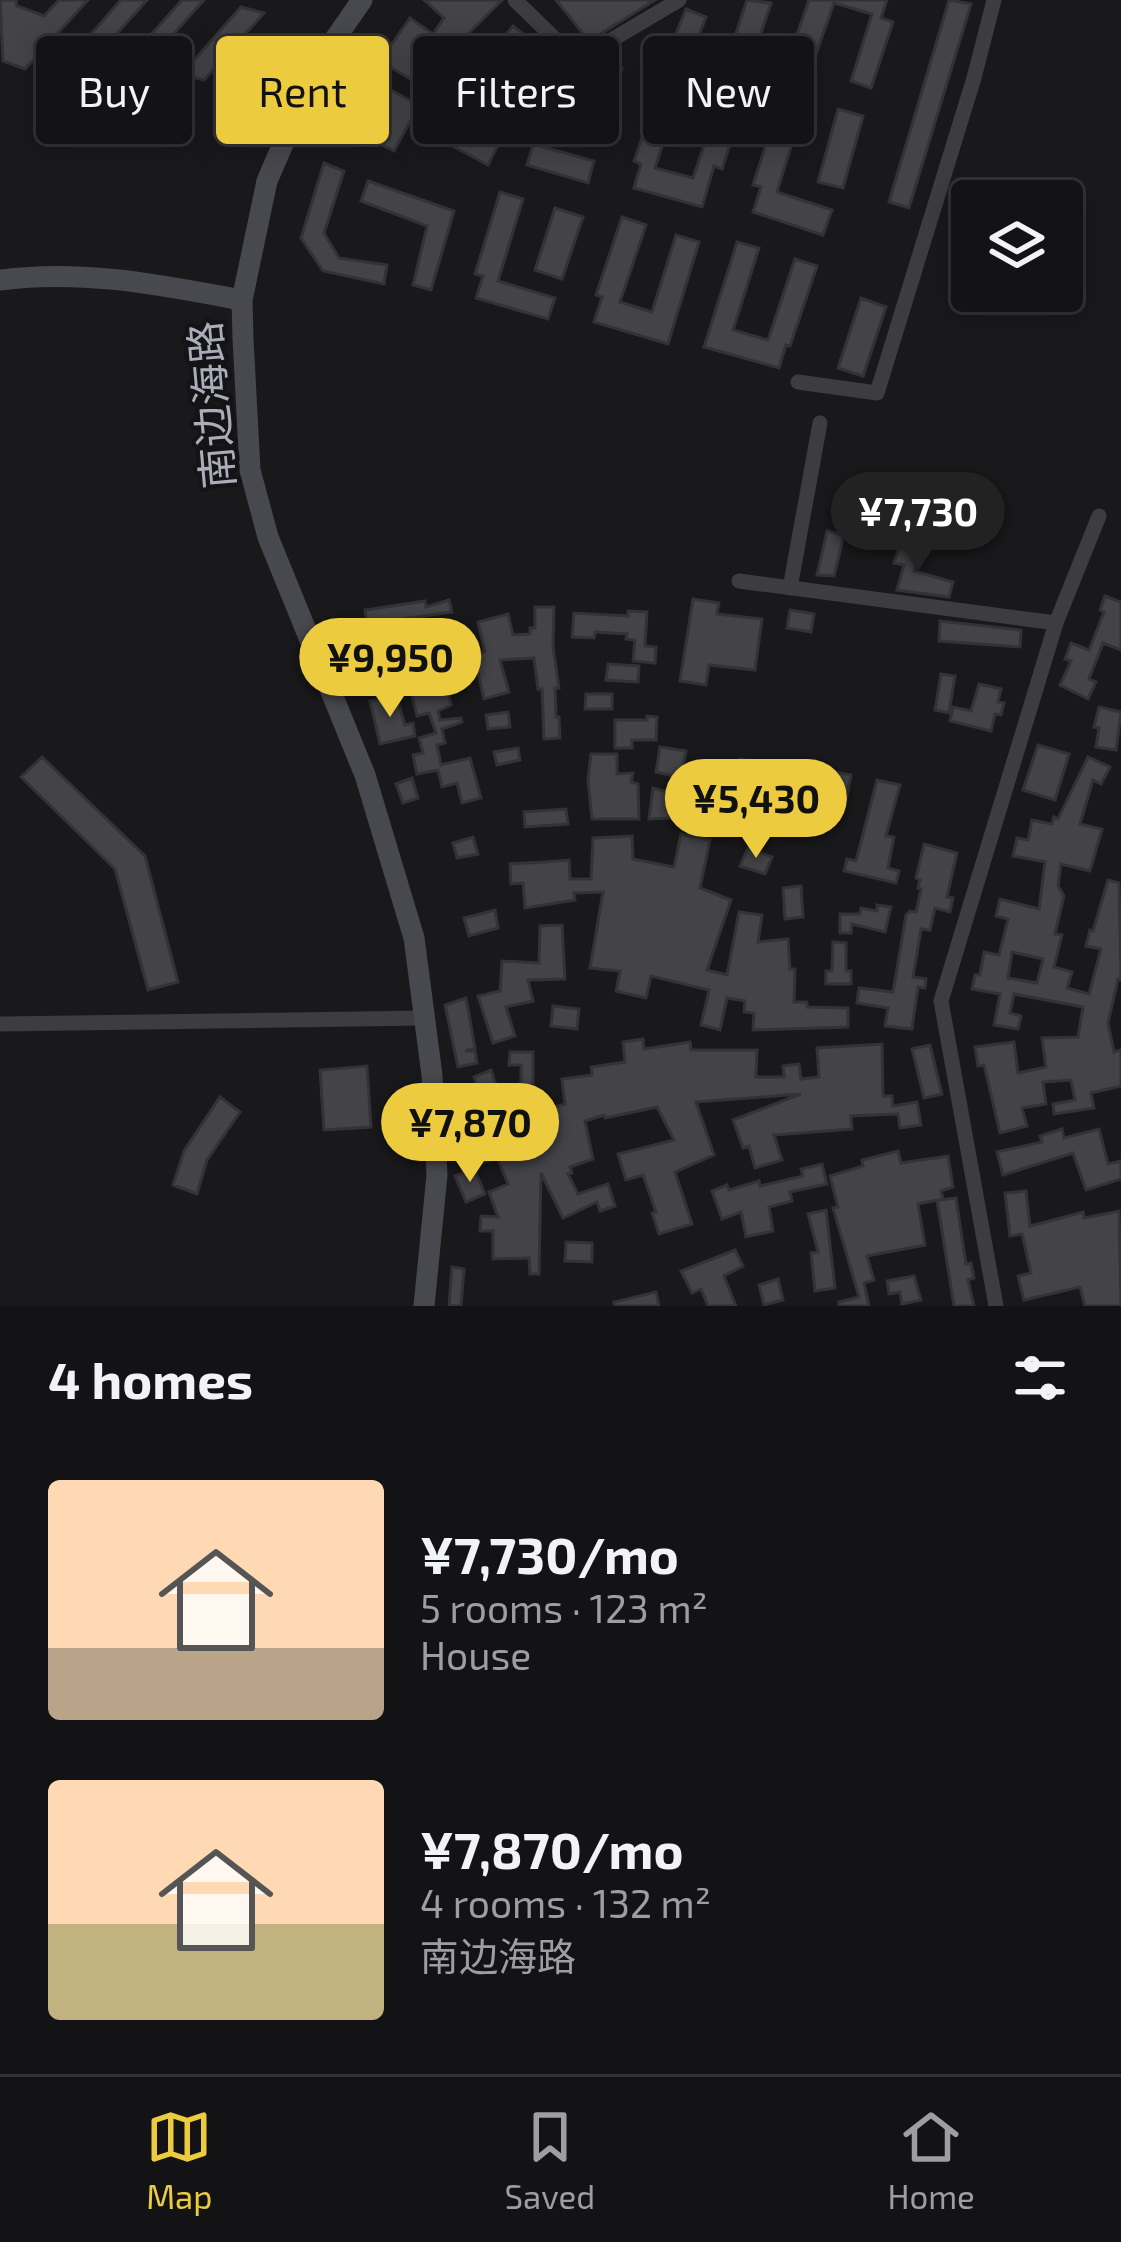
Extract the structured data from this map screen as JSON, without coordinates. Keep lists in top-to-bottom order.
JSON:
{
  "streets": {
    "main road": ["南边海路"]
  },
  "page": {
    "chip": [
      "Buy",
      "Rent",
      "Filters",
      "New"
    ],
    "price": [
      "¥7,730",
      "¥9,950",
      "¥5,430",
      "¥7,870"
    ],
    "heading": "4 homes",
    "list": [
      {
        "name": "¥7,730/mo",
        "note": "5 rooms · 123 m² · House"
      },
      {
        "name": "¥7,870/mo",
        "note": "4 rooms · 132 m² · 南边海路"
      }
    ],
    "tabs": ["Map", "Saved", "Home"]
  }
}
